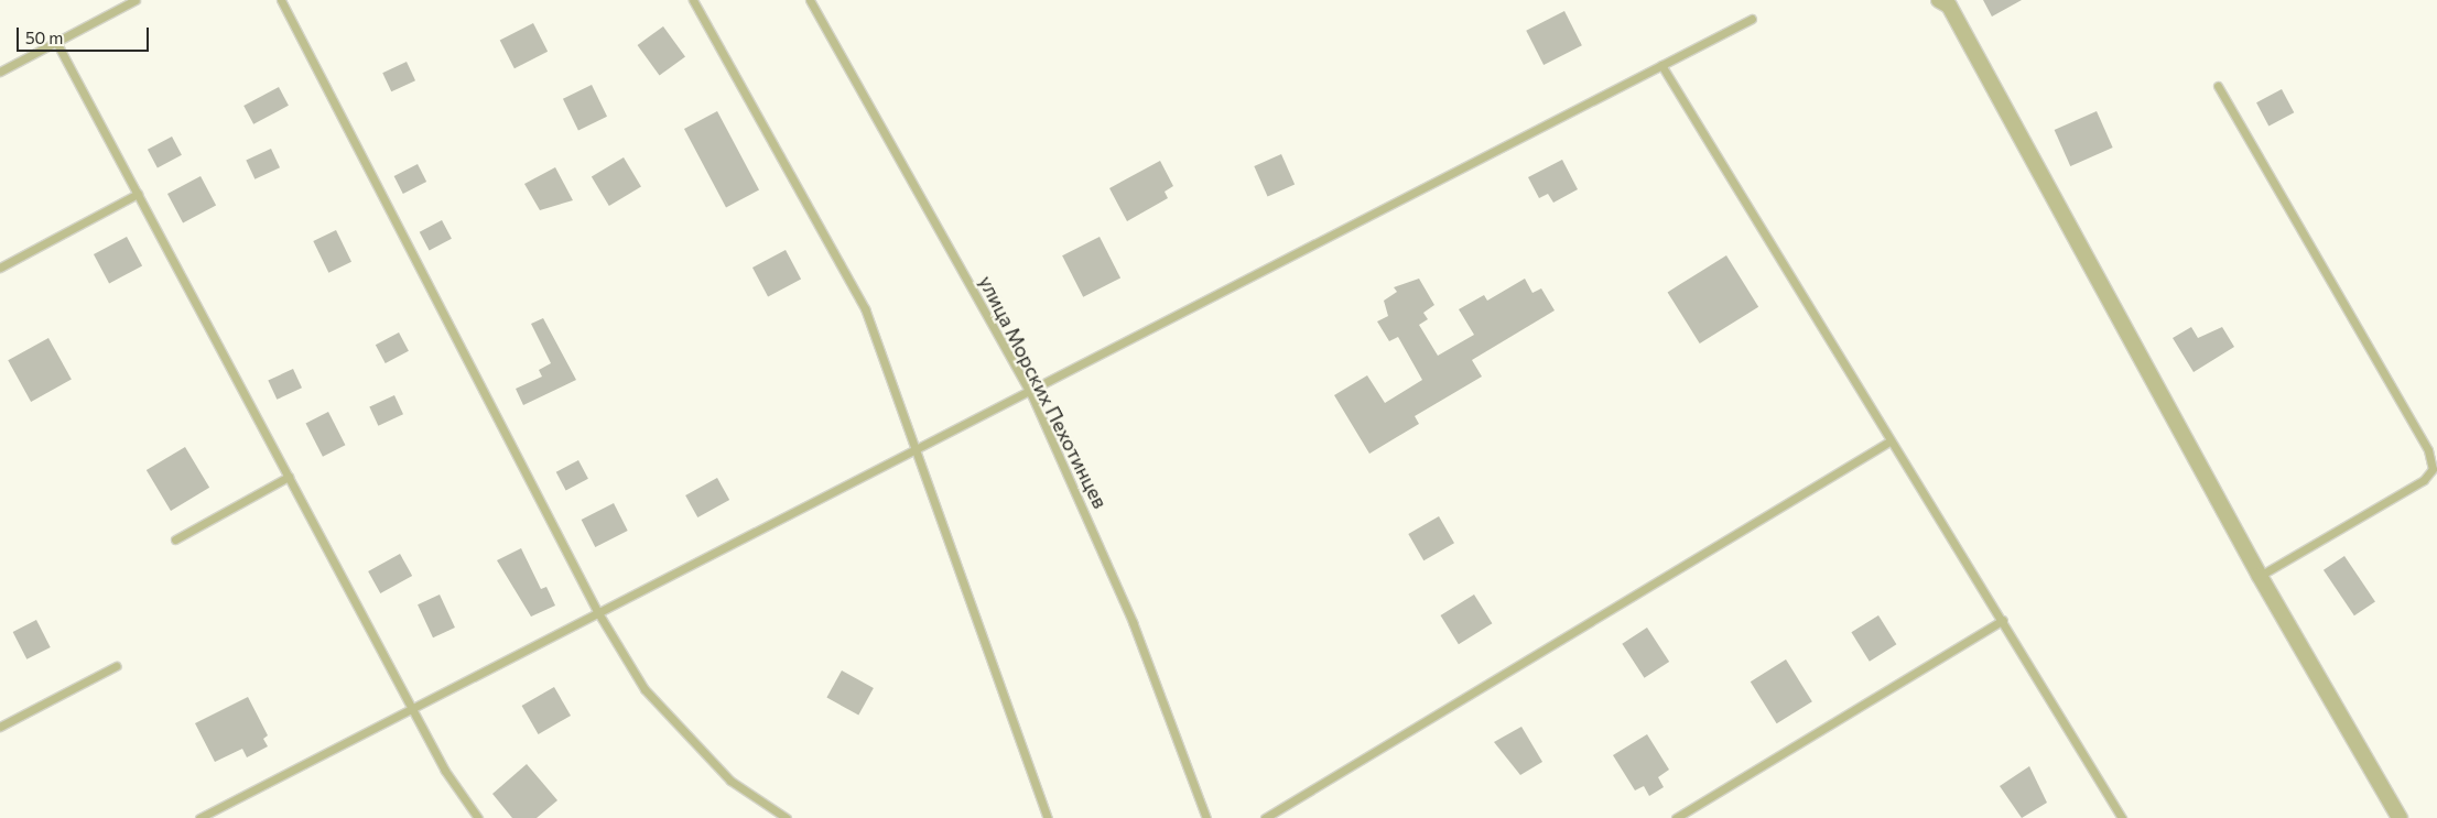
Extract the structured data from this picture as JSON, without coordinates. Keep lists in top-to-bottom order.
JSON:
{
  "streets": {
    "lane": ["улица Морских Пехотинцев"]
  },
  "scale_bar": "50 m"
}
